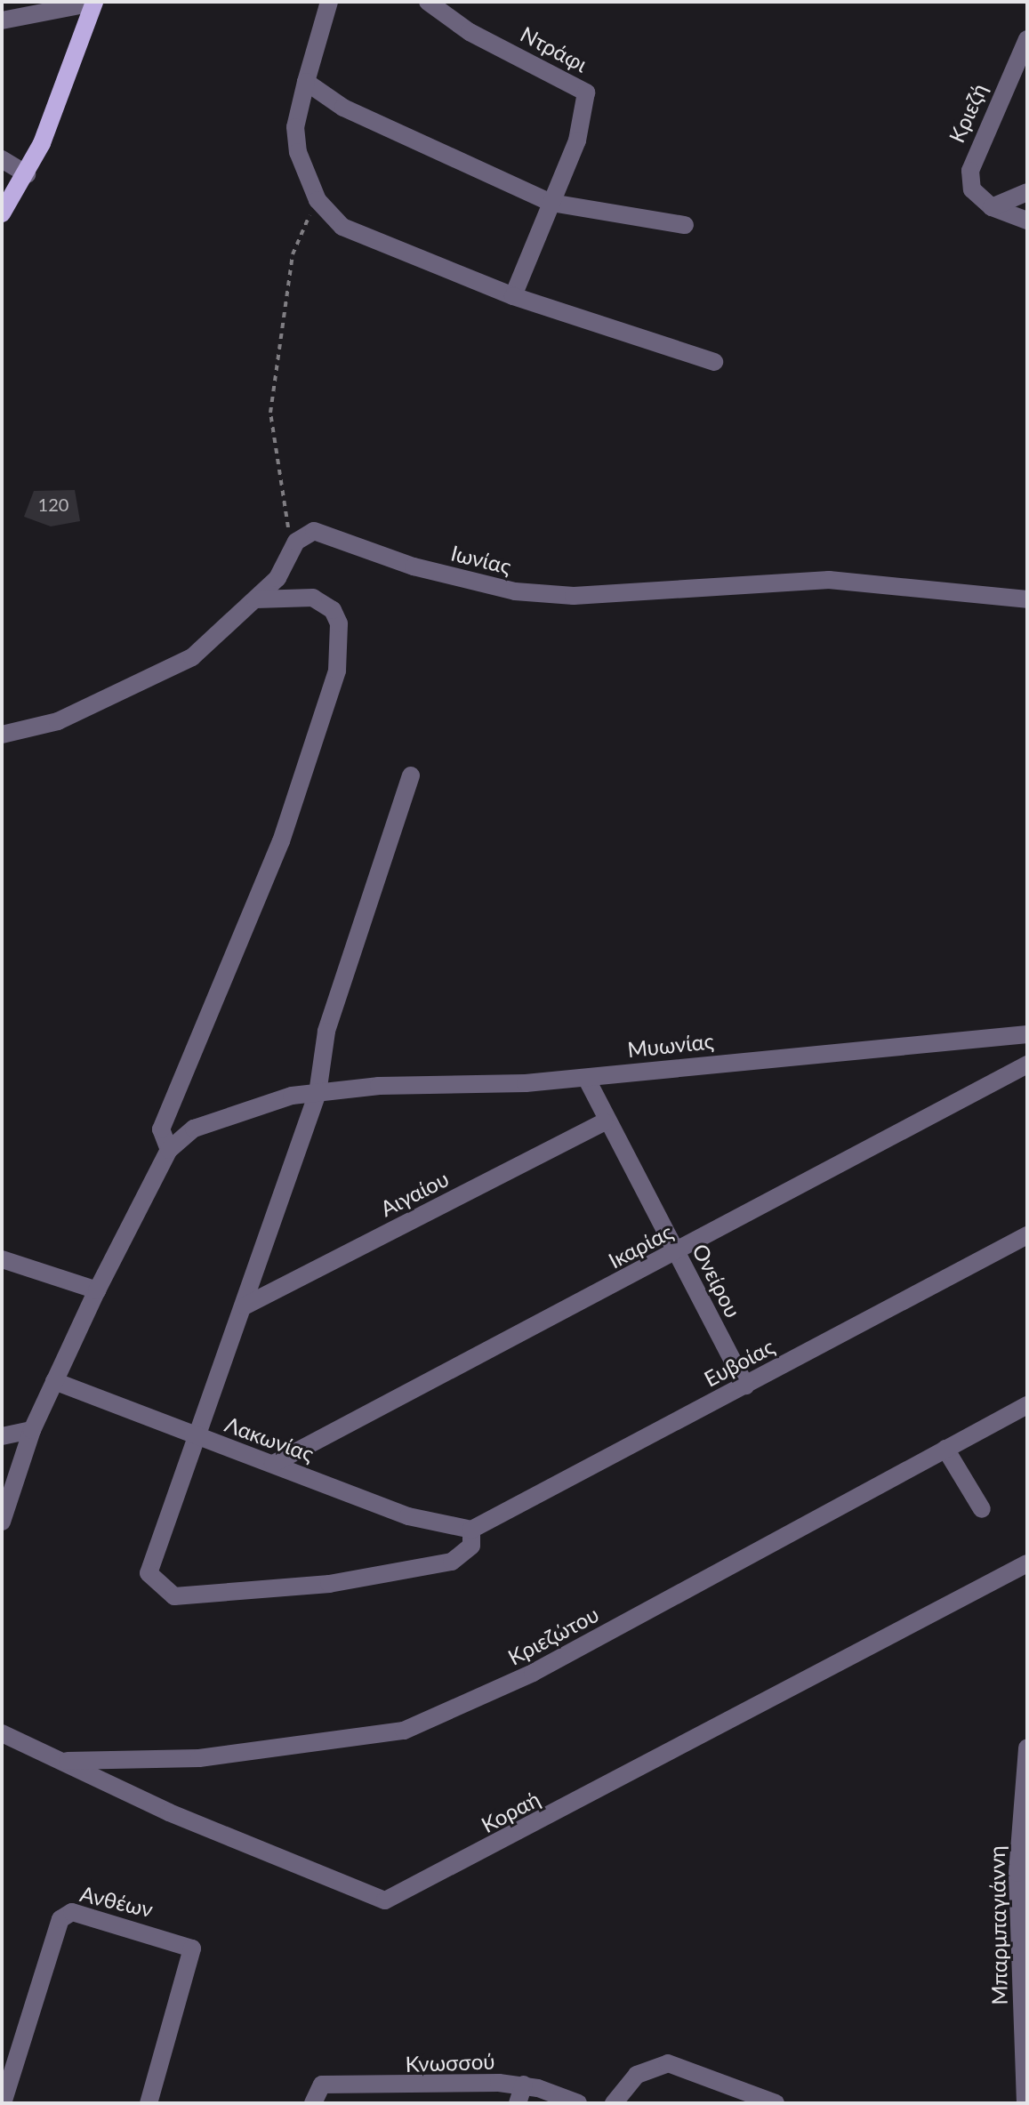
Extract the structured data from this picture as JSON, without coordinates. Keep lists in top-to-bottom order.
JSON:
{
  "streets": {
    "street": [
      "Ντράφι",
      "Κριεζή",
      "Ιωνίας",
      "Μυωνίας",
      "Αιγαίου",
      "Ικαρίας",
      "Ονείρου",
      "Ευβοίας",
      "Λακωνίας",
      "Κριεζώτου",
      "Κοραή",
      "Ανθέων",
      "Μπαρμπαγιάννη",
      "Κνωσσού"
    ]
  },
  "crossings": [
    ["Μυωνίας", "Ονείρου"],
    ["Αιγαίου", "Ονείρου"],
    ["Ικαρίας", "Ονείρου"],
    ["Ικαρίας", "Λακωνίας"],
    ["Ονείρου", "Ευβοίας"],
    ["Ευβοίας", "Λακωνίας"],
    ["Κριεζώτου", "Κοραή"]
  ],
  "house_numbers": ["120"]
}
